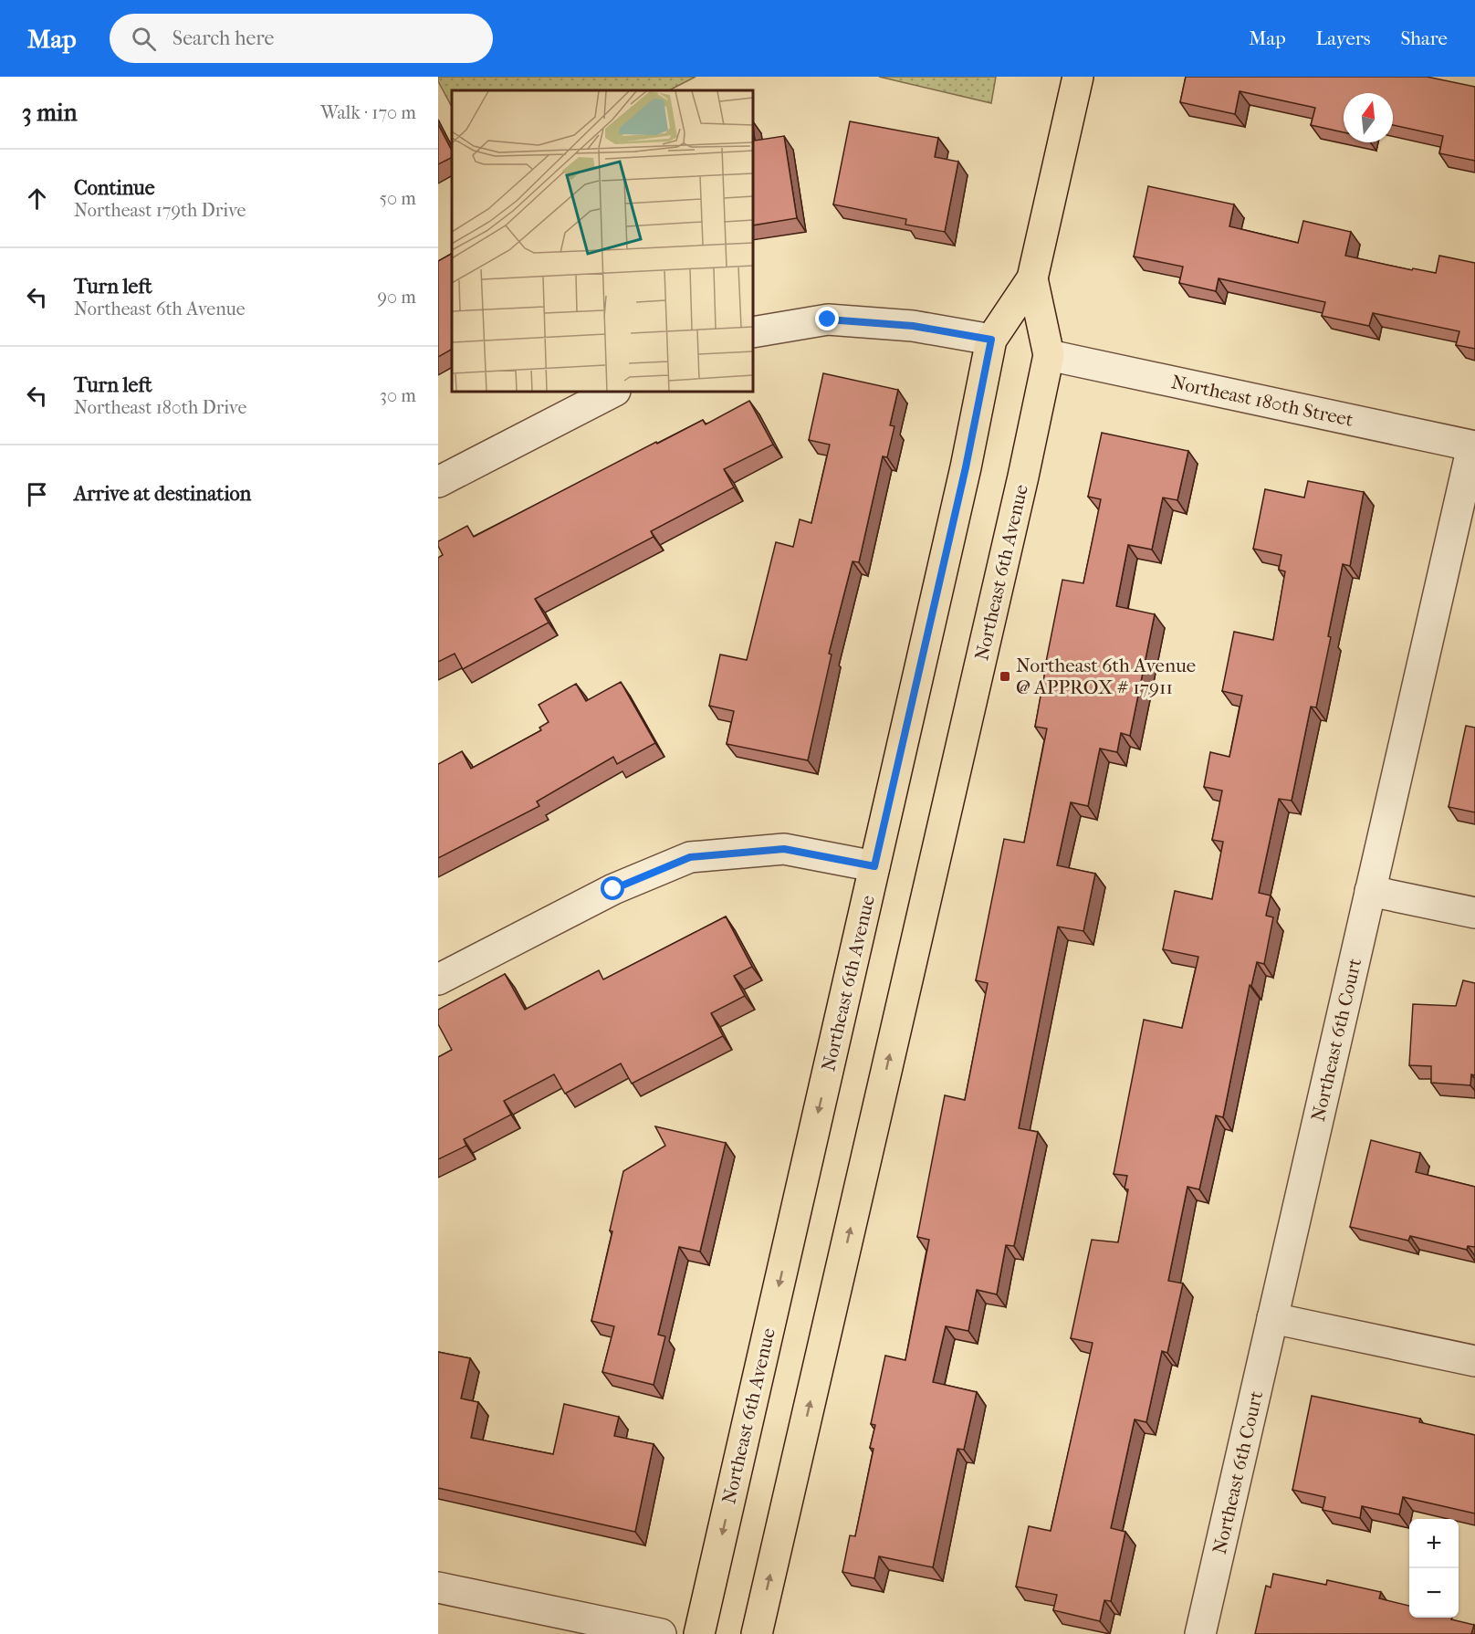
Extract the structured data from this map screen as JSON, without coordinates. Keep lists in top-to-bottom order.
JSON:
{
  "streets": {
    "main road": ["Northeast 6th Avenue"],
    "street": ["Northeast 180th Street", "Northeast 6th Court"]
  },
  "crossings": [
    ["Northeast 180th Street", "Northeast 6th Avenue"],
    ["Northeast 180th Street", "Northeast 6th Court"]
  ],
  "places": {
    "transit": ["Northeast 6th Avenue @ APPROX # 17911"]
  },
  "north": "top",
  "page": {
    "header": "Map",
    "search": "Search here",
    "nav": ["Map", "Layers", "Share"],
    "heading": ["3 min", "Walk · 170 m"],
    "list": [
      ["Continue", "Northeast 179th Drive", "50 m"],
      ["Turn left", "Northeast 6th Avenue", "90 m"],
      ["Turn left", "Northeast 180th Drive", "30 m"],
      "Arrive at destination"
    ],
    "map_buttons": ["+", "−"]
  }
}
